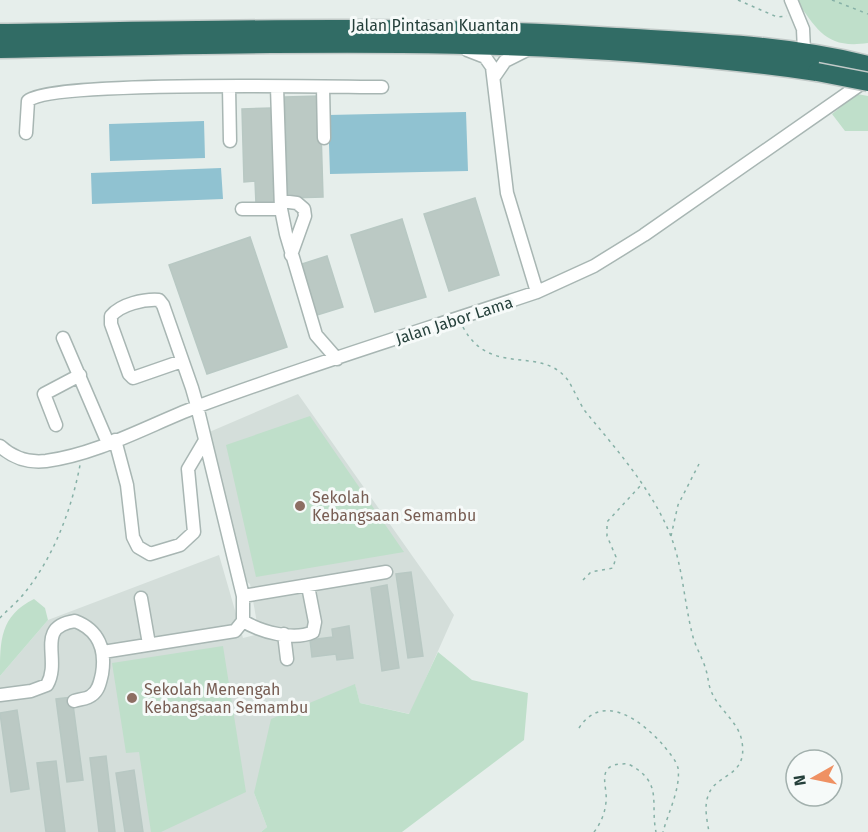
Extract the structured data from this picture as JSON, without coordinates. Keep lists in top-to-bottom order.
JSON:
{
  "streets": {
    "highway": ["Jalan Pintasan Kuantan"],
    "street": ["Jalan Jabor Lama"]
  },
  "crossings": [
    ["Jalan Pintasan Kuantan", "Jalan Jabor Lama"]
  ],
  "places": ["Sekolah Kebangsaan Semambu", "Sekolah Menengah Kebangsaan Semambu"],
  "north": "left"
}
